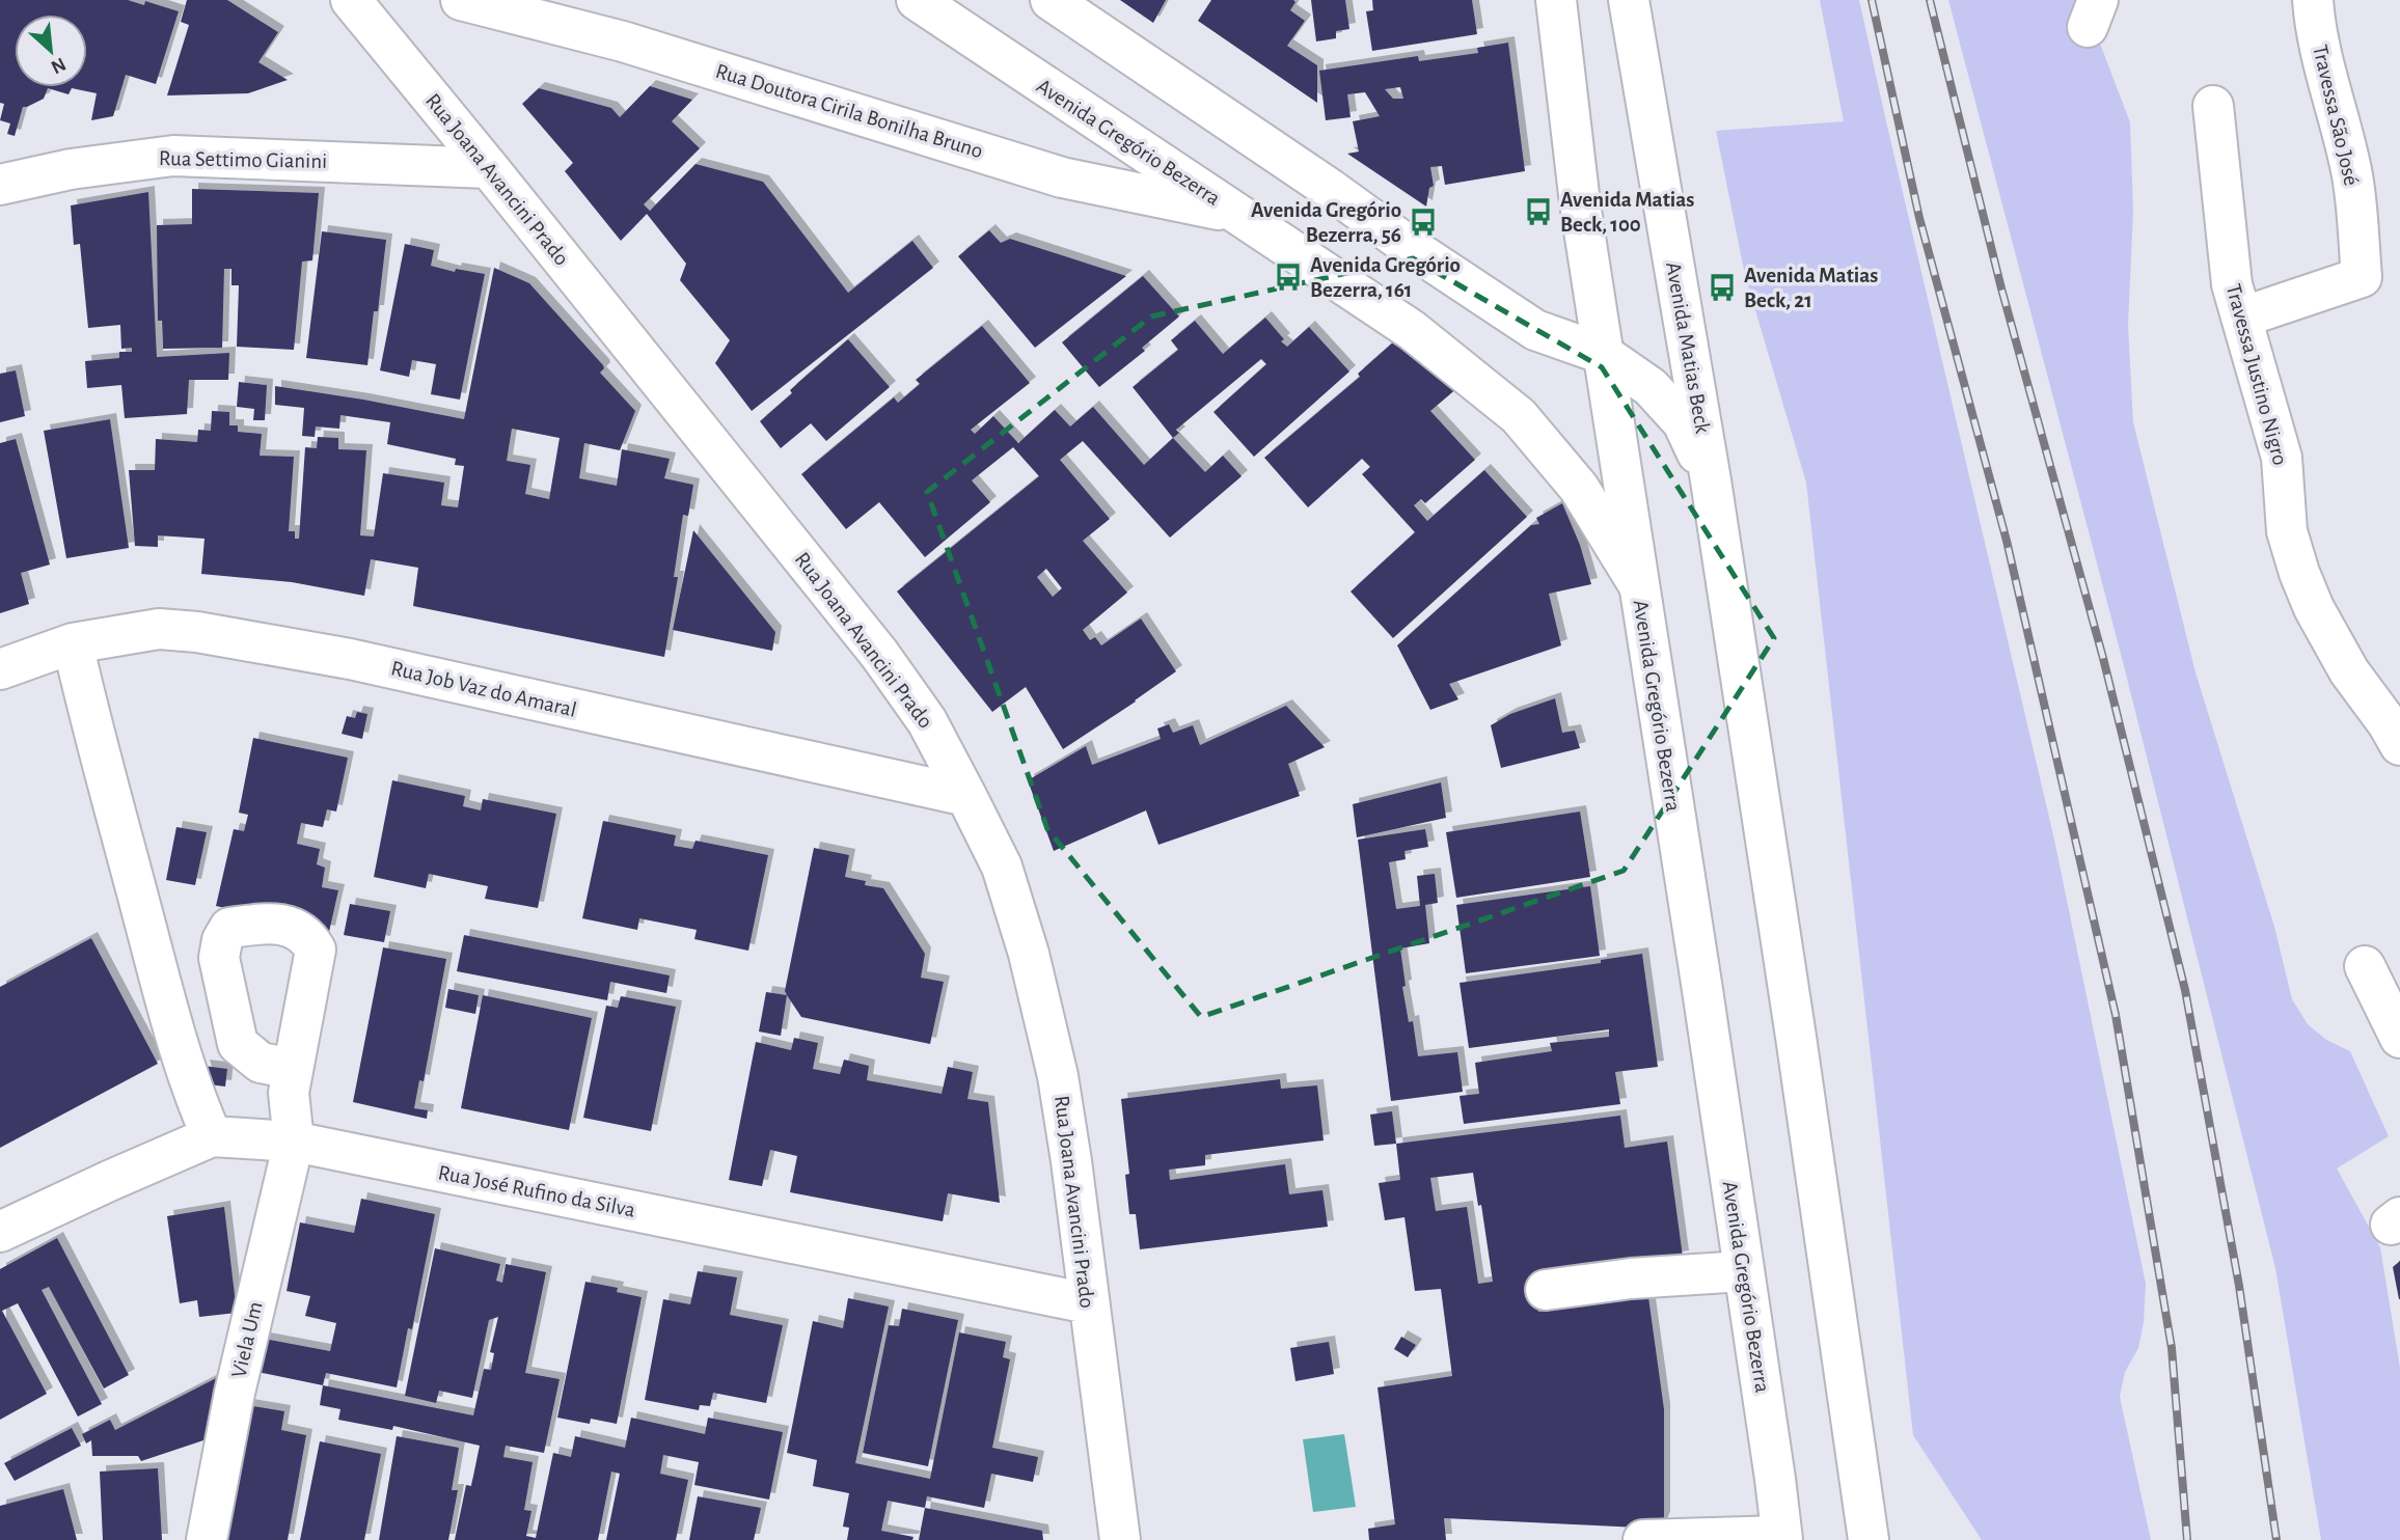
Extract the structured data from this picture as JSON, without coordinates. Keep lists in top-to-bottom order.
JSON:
{
  "streets": {
    "street": [
      "Rua Doutora Cirila Bonilha Bruno",
      "Travessa São José",
      "Avenida Gregório Bezerra",
      "Rua Settimo Gianini",
      "Rua Joana Avancini Prado",
      "Avenida Matias Beck",
      "Travessa Justino Nigro",
      "Rua Job Vaz do Amaral",
      "Rua José Rufino da Silva",
      "Viela Um"
    ]
  },
  "crossings": [
    ["Rua Doutora Cirila Bonilha Bruno", "Avenida Gregório Bezerra"],
    ["Travessa São José", "Travessa Justino Nigro"],
    ["Rua Settimo Gianini", "Rua Joana Avancini Prado"],
    ["Rua Joana Avancini Prado", "Rua Job Vaz do Amaral"],
    ["Rua Joana Avancini Prado", "Rua José Rufino da Silva"],
    ["Rua José Rufino da Silva", "Viela Um"]
  ],
  "places": {
    "bus stop": [
      "Avenida Matias Beck, 100",
      "Avenida Gregório Bezerra, 56",
      "Avenida Gregório Bezerra, 161",
      "Avenida Matias Beck, 21"
    ]
  },
  "north": "bottom right"
}
